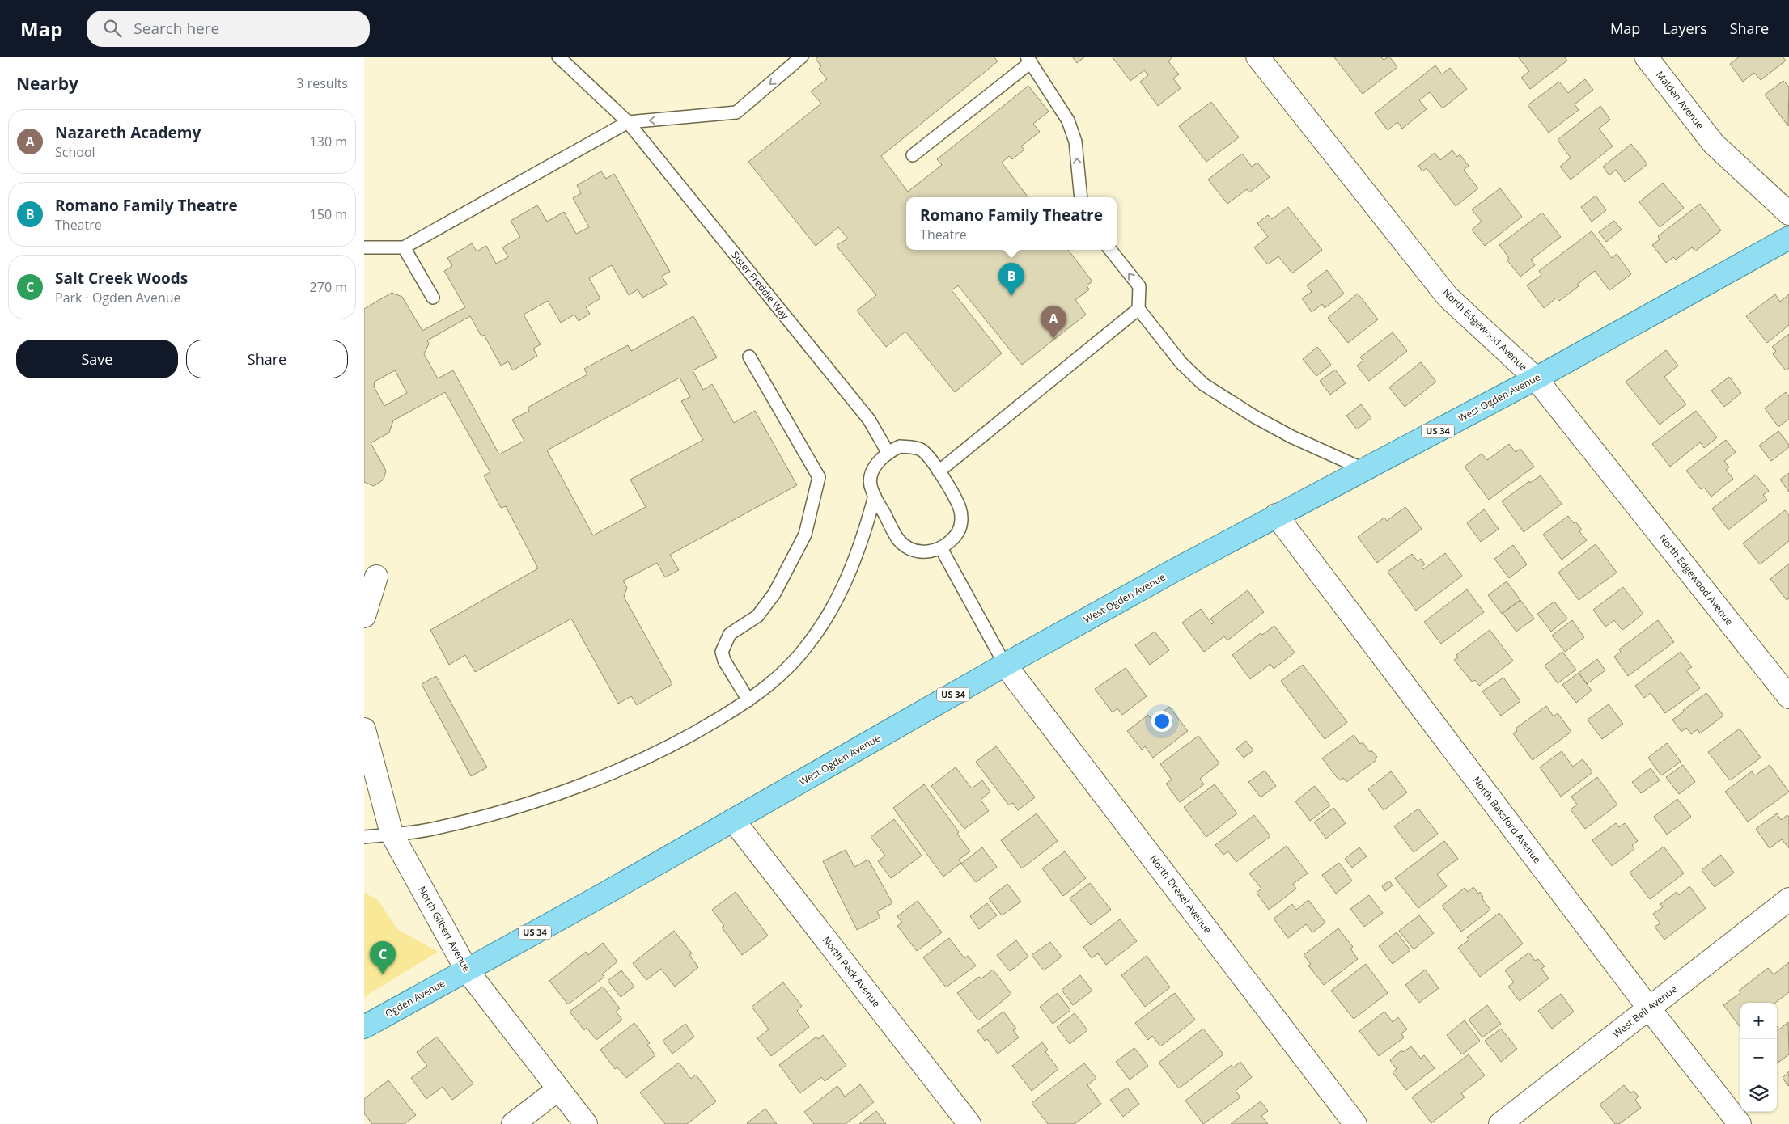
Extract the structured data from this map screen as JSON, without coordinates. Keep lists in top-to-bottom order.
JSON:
{
  "streets": {
    "main road": ["West Ogden Avenue", "US 34", "Ogden Avenue"],
    "street": [
      "Malden Avenue",
      "North Edgewood Avenue",
      "North Bassford Avenue",
      "North Drexel Avenue",
      "North Gilbert Avenue",
      "North Peck Avenue",
      "West Bell Avenue"
    ],
    "lane": ["Sister Freddie Way"]
  },
  "crossings": [
    ["North Edgewood Avenue", "West Ogden Avenue"],
    ["West Ogden Avenue", "North Bassford Avenue"],
    ["West Ogden Avenue", "North Drexel Avenue"],
    ["West Ogden Avenue", "North Gilbert Avenue"],
    ["West Ogden Avenue", "North Peck Avenue"],
    ["West Ogden Avenue", "Ogden Avenue"],
    ["North Bassford Avenue", "West Bell Avenue"],
    ["North Gilbert Avenue", "Ogden Avenue"]
  ],
  "page": {
    "header": "Map",
    "search": "Search here",
    "nav": ["Map", "Layers", "Share"],
    "heading": ["Nearby", "3 results"],
    "list": [
      {
        "mark": "A",
        "name": "Nazareth Academy",
        "note": "School",
        "value": "130 m"
      },
      {
        "mark": "B",
        "name": "Romano Family Theatre",
        "note": "Theatre",
        "value": "150 m"
      },
      {
        "mark": "C",
        "name": "Salt Creek Woods",
        "note": "Park · Ogden Avenue",
        "value": "270 m"
      }
    ],
    "popup": ["Romano Family Theatre", "Theatre"],
    "pins": ["B", "A", "C"],
    "buttons": ["Save", "Share"],
    "map_buttons": ["+", "−"]
  }
}
